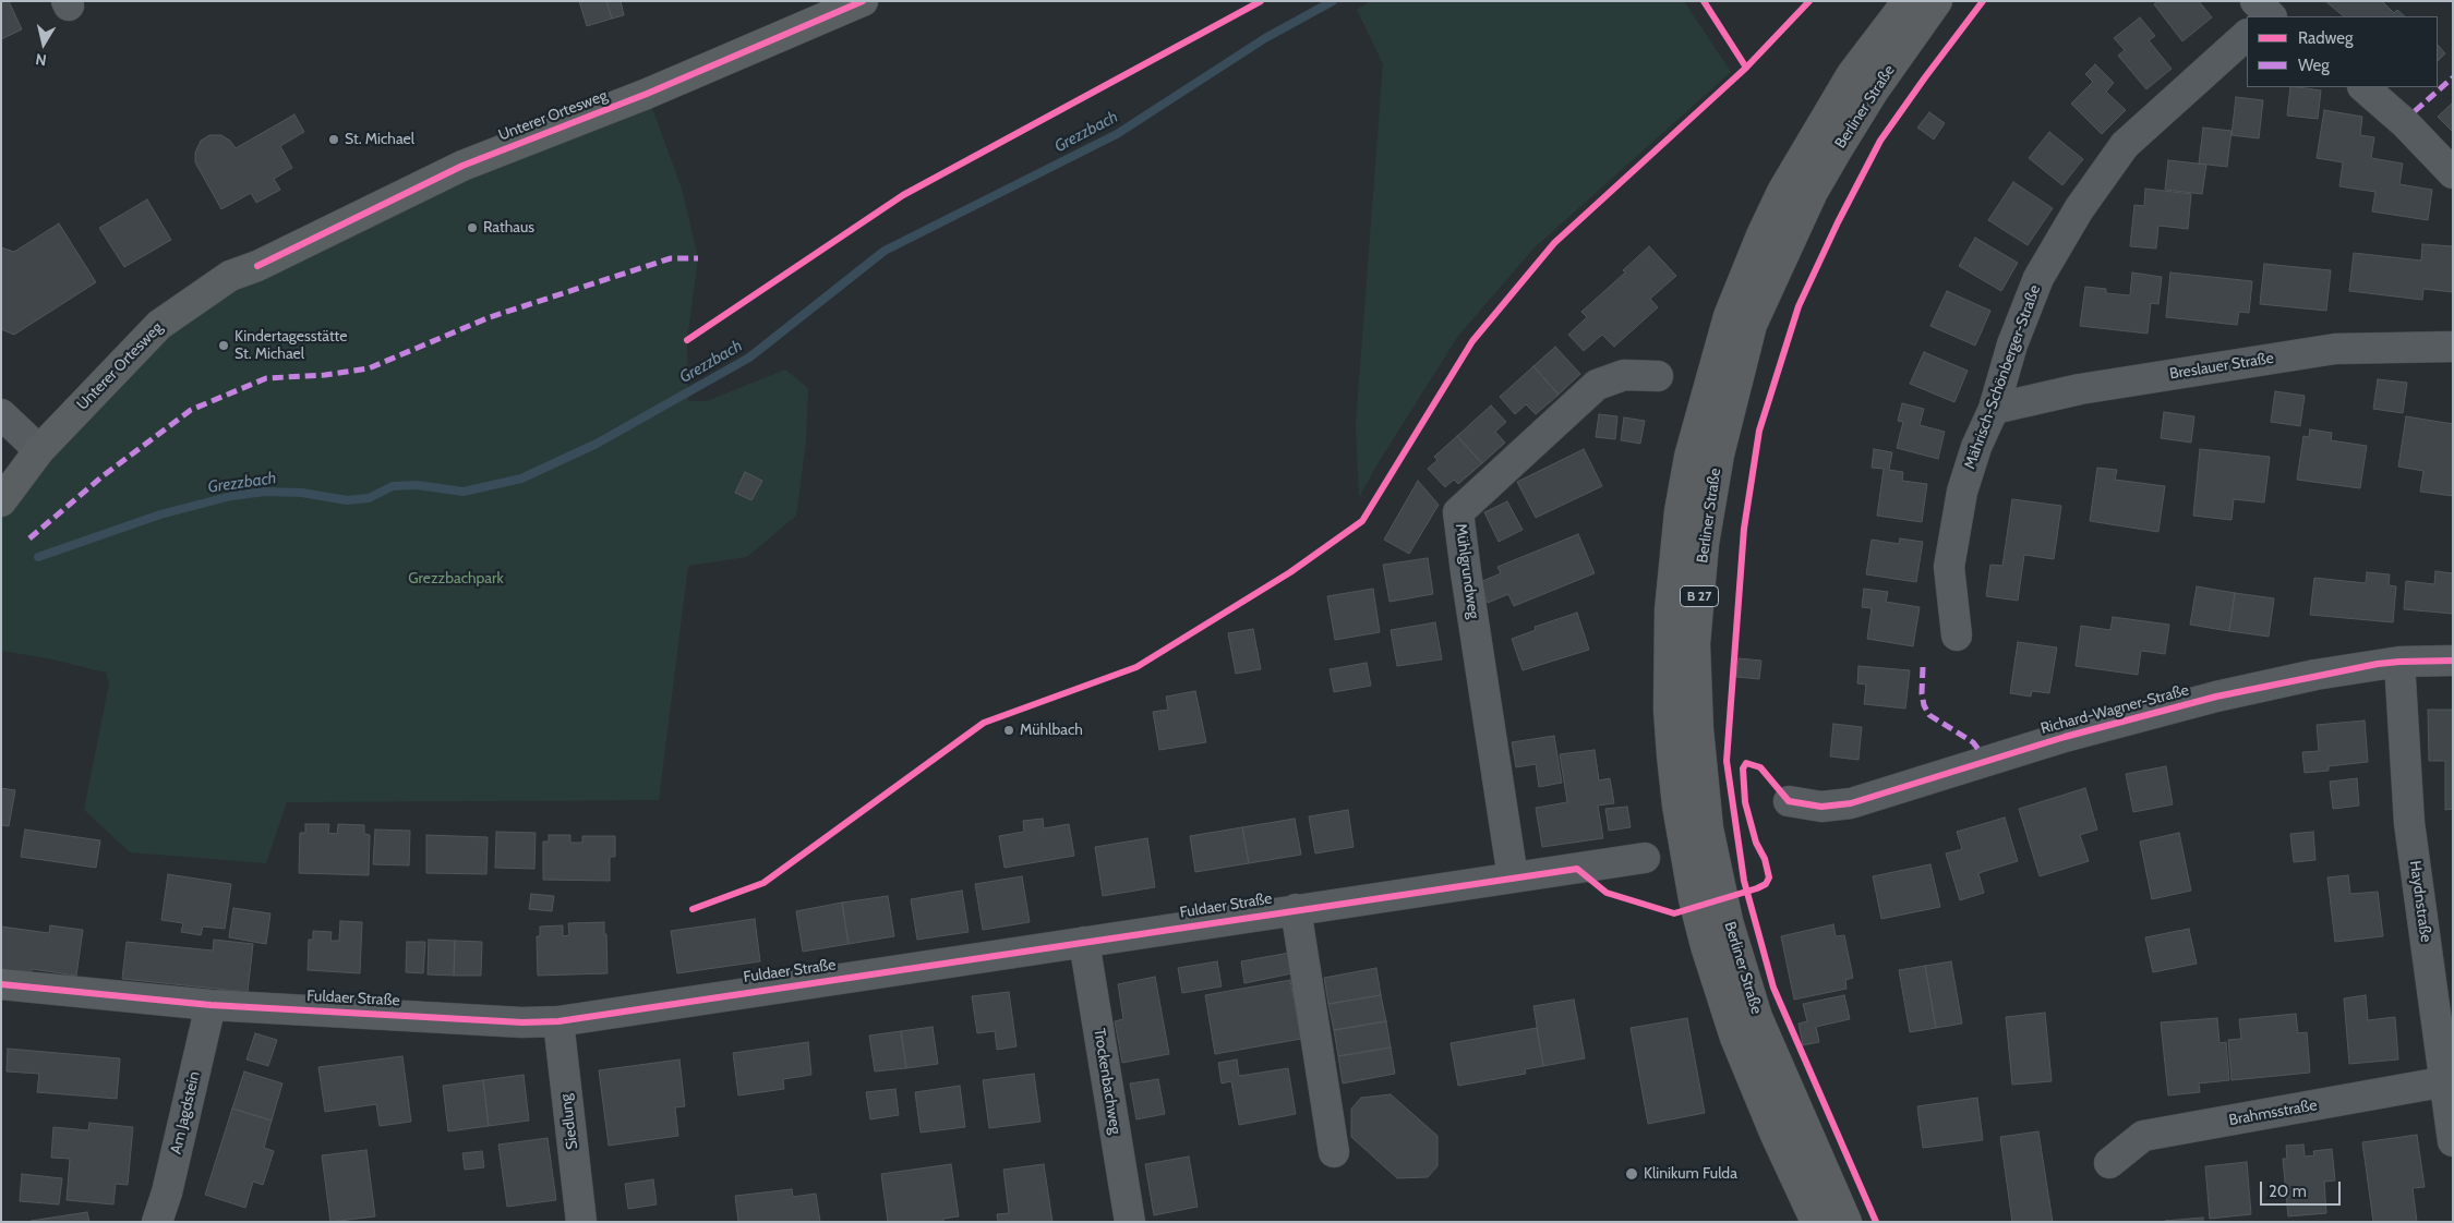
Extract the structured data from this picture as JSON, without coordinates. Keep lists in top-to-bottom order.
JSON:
{
  "streets": {
    "highway": ["Berliner Straße", "B 27"],
    "main road": ["Unterer Ortesweg"],
    "street": [
      "Breslauer Straße",
      "Mährisch-Schönberger-Straße",
      "Mühlgrundweg",
      "Richard-Wagner-Straße",
      "Haydnstraße",
      "Fuldaer Straße",
      "Trockenbachweg",
      "Am Jagdstein",
      "Brahmsstraße",
      "Siedlung"
    ]
  },
  "crossings": [
    ["Breslauer Straße", "Mährisch-Schönberger-Straße"],
    ["Mühlgrundweg", "Fuldaer Straße"],
    ["Richard-Wagner-Straße", "Haydnstraße"],
    ["Haydnstraße", "Brahmsstraße"],
    ["Fuldaer Straße", "Trockenbachweg"],
    ["Fuldaer Straße", "Am Jagdstein"],
    ["Fuldaer Straße", "Siedlung"]
  ],
  "water": ["Grezzbach"],
  "parks": ["Grezzbachpark"],
  "places": [
    "St. Michael",
    "Rathaus",
    "Kindertagesstätte St. Michael",
    "Mühlbach",
    "Klinikum Fulda"
  ],
  "legend": ["Radweg", "Weg"],
  "scale_bar": "20 m",
  "north": "bottom"
}
